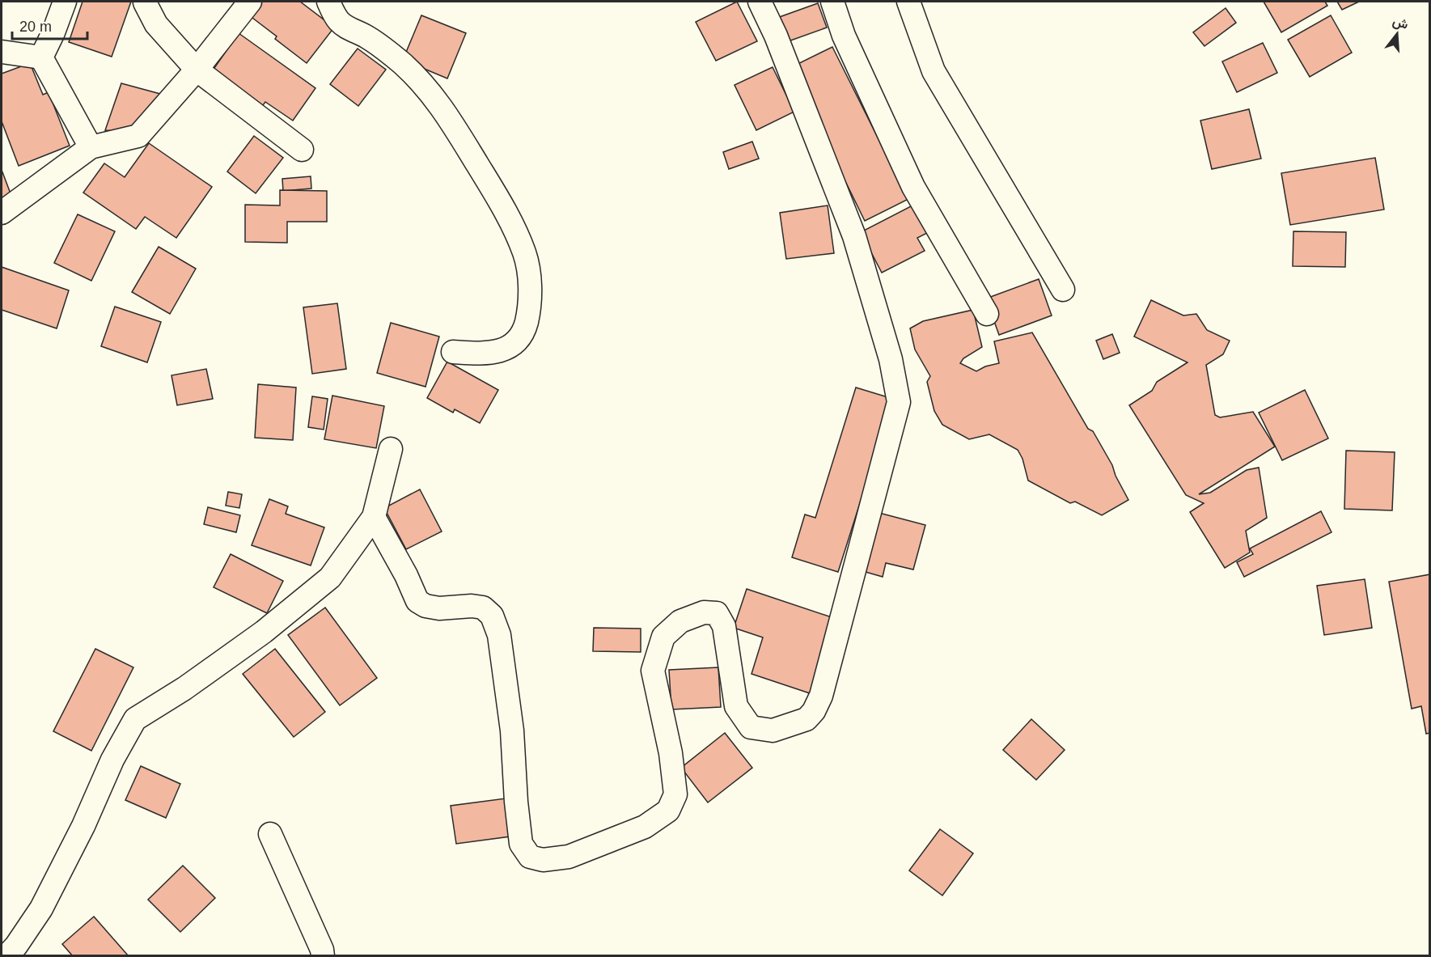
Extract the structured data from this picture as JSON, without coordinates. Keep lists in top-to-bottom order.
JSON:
{
  "scale_bar": "20 m",
  "north": "top"
}
